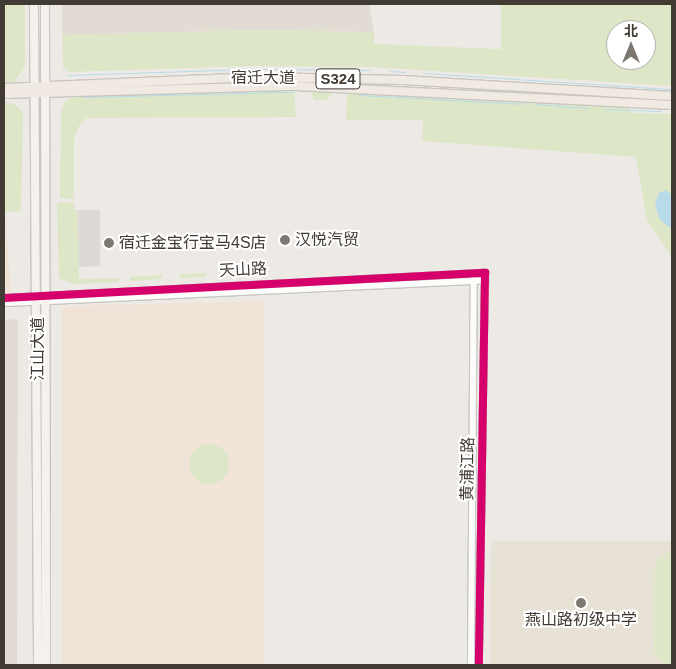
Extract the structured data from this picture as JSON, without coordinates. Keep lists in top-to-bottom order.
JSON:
{
  "streets": {
    "main road": ["宿迁大道", "S324", "江山大道"],
    "street": ["天山路", "黄浦江路"]
  },
  "crossings": [
    ["宿迁大道", "江山大道"],
    ["天山路", "江山大道"],
    ["天山路", "黄浦江路"]
  ],
  "places": ["汉悦汽贸", "宿迁金宝行宝马4S店", "燕山路初级中学"],
  "north": "top"
}
